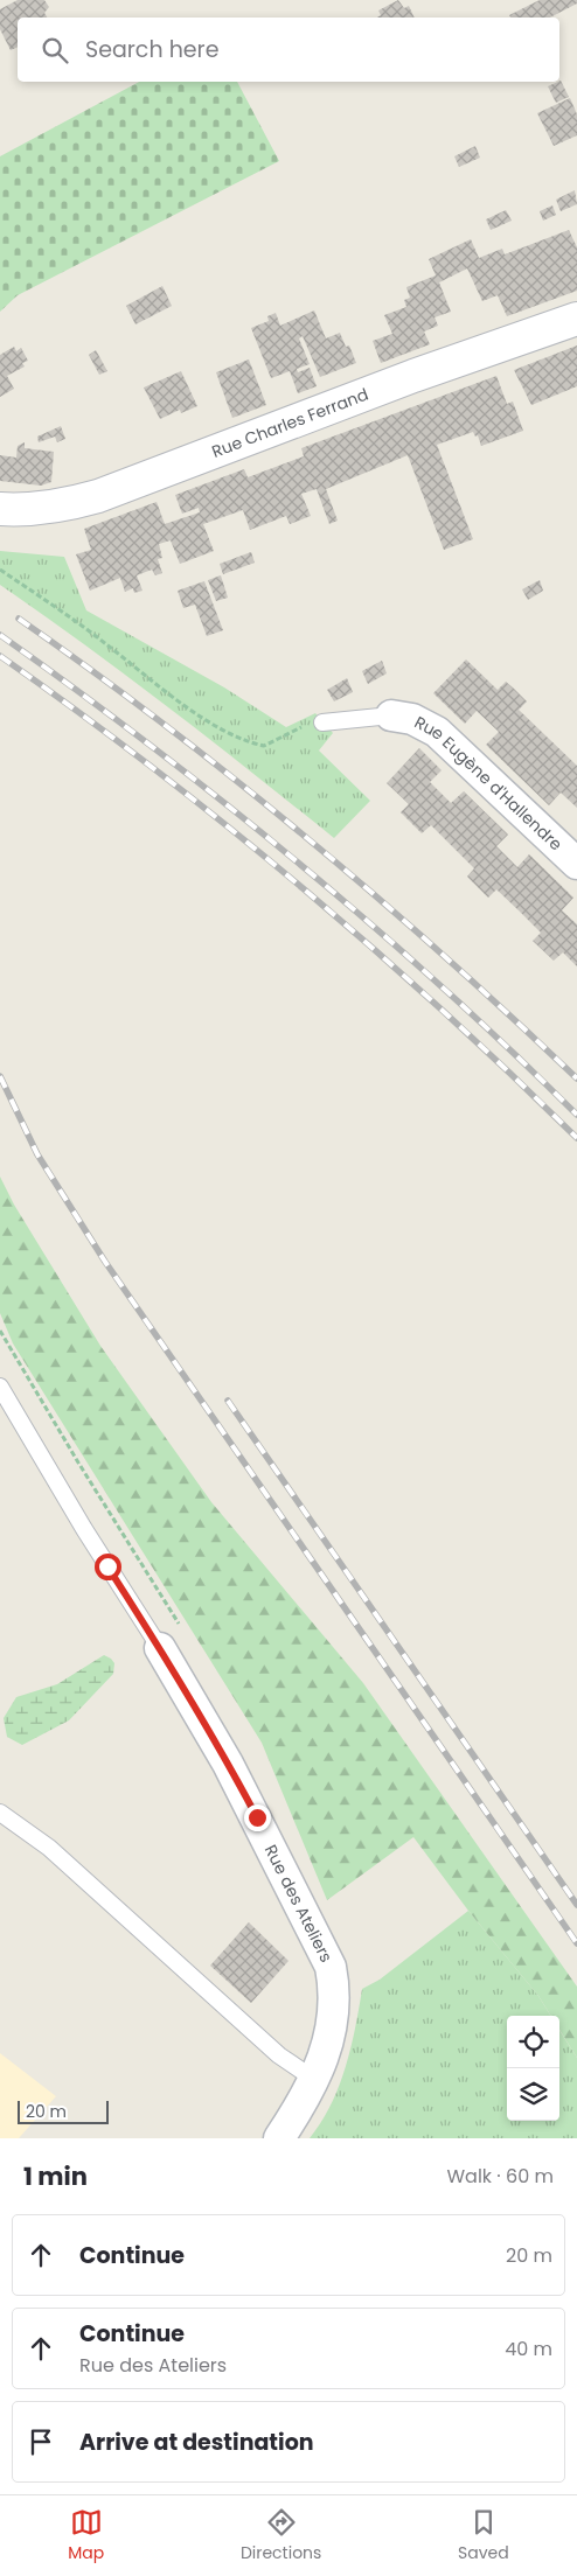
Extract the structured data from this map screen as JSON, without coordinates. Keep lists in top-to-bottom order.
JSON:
{
  "streets": {
    "street": ["Rue Charles Ferrand", "Rue Eugène d'Hallendre", "Rue des Ateliers"]
  },
  "scale_bar": "20 m",
  "page": {
    "search": "Search here",
    "scale": "20 m",
    "heading": ["1 min", "Walk · 60 m"],
    "list": [
      ["Continue", "20 m"],
      ["Continue", "Rue des Ateliers", "40 m"],
      "Arrive at destination"
    ],
    "nav": ["Map", "Directions", "Saved"]
  }
}
